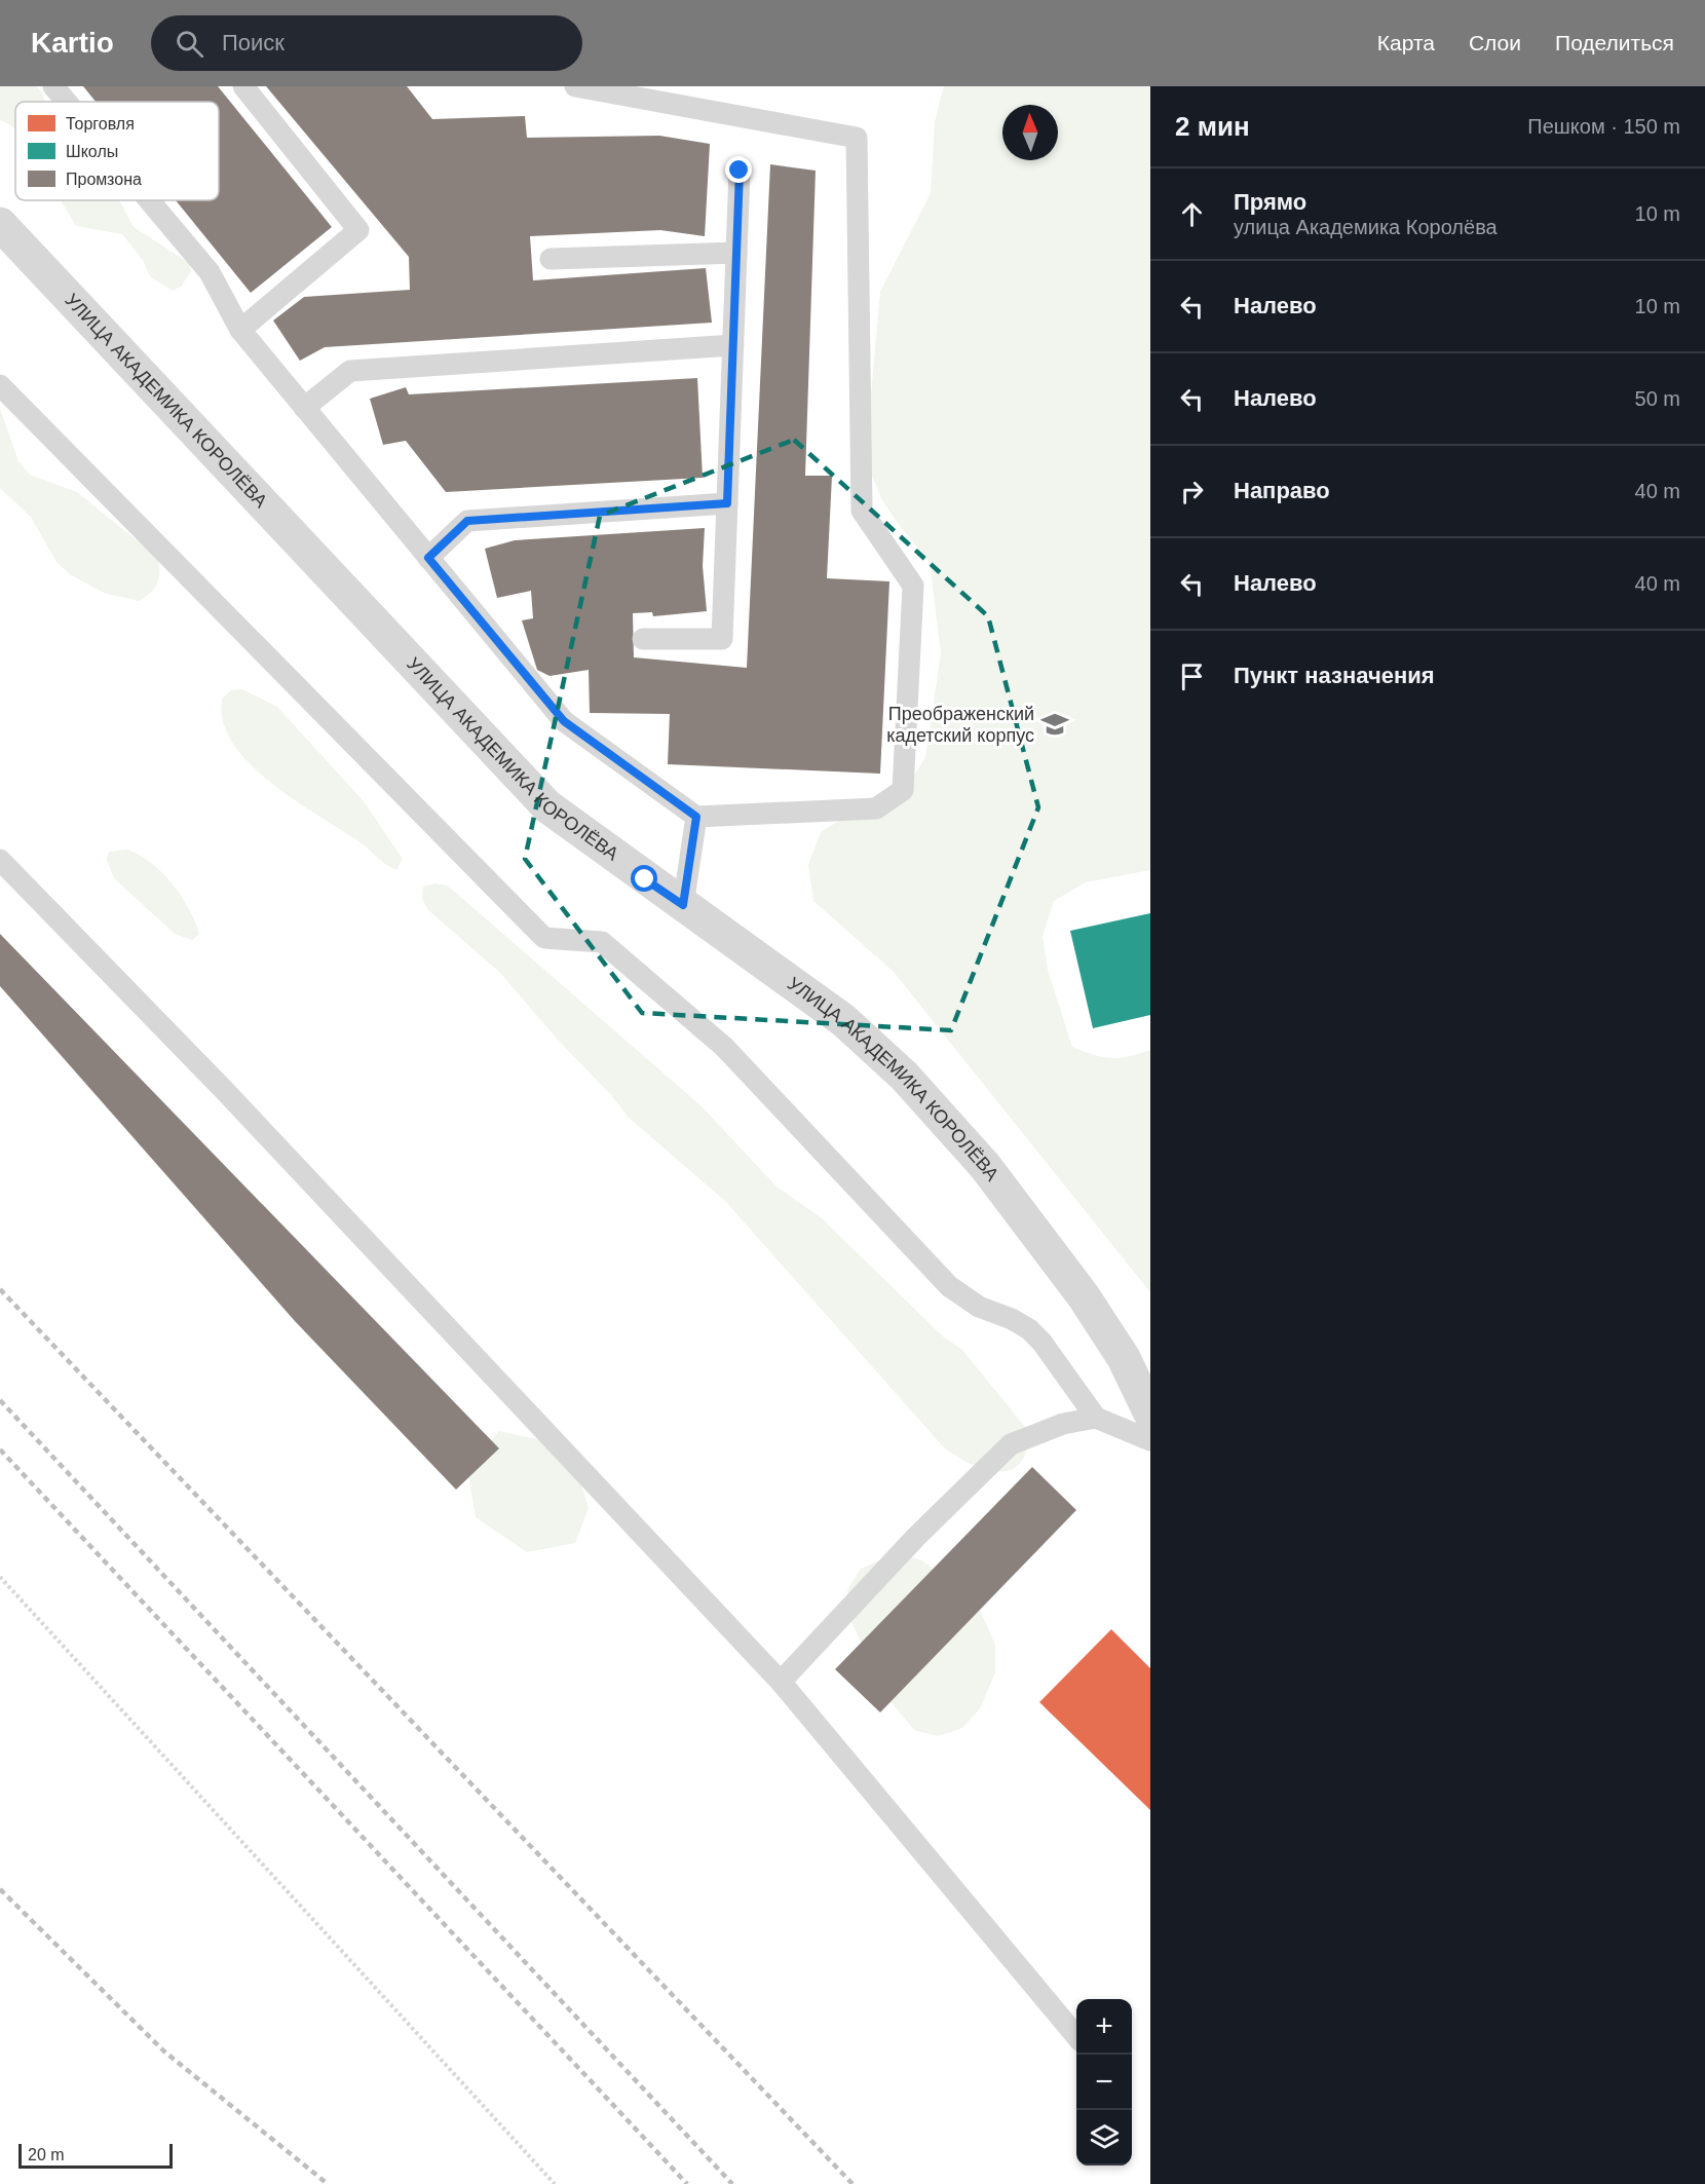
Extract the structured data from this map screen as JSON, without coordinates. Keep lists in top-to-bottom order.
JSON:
{
  "streets": {
    "street": ["УЛИЦА АКАДЕМИКА КОРОЛЁВА"]
  },
  "places": {
    "school or university": ["Преображенский кадетский корпус"]
  },
  "legend": ["Торговля", "Школы", "Промзона"],
  "scale_bar": "20 m",
  "north": "top",
  "page": {
    "header": "Kartio",
    "search": "Поиск",
    "nav": ["Карта", "Слои", "Поделиться"],
    "heading": ["2 мин", "Пешком · 150 m"],
    "list": [
      ["Прямо", "улица Академика Королёва", "10 m"],
      ["Налево", "10 m"],
      ["Налево", "50 m"],
      ["Направо", "40 m"],
      ["Налево", "40 m"],
      "Пункт назначения"
    ],
    "map_buttons": ["+", "−"],
    "scale": "20 m"
  }
}
